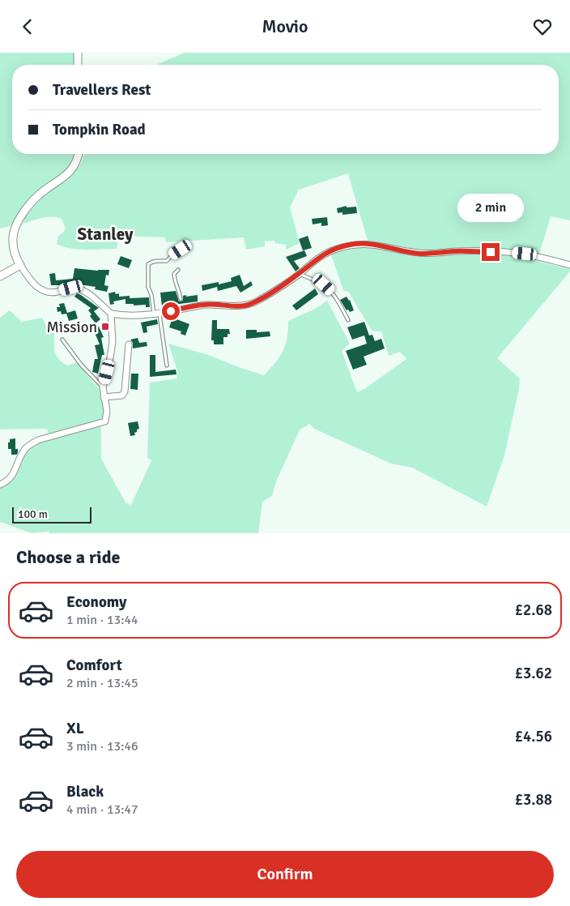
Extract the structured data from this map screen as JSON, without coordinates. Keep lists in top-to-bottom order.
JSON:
{
  "districts": ["Stanley"],
  "places": {
    "transit": ["Mission"]
  },
  "scale_bar": "100 m",
  "page": {
    "header": "Movio",
    "banner": ["Travellers Rest", "Tompkin Road"],
    "bubble": "2 min",
    "scale": "100 m",
    "heading": "Choose a ride",
    "list": [
      {
        "name": "Economy",
        "note": "1 min · 13:44",
        "value": "£2.68"
      },
      {
        "name": "Comfort",
        "note": "2 min · 13:45",
        "value": "£3.62"
      },
      {
        "name": "XL",
        "note": "3 min · 13:46",
        "value": "£4.56"
      },
      {
        "name": "Black",
        "note": "4 min · 13:47",
        "value": "£3.88"
      }
    ],
    "buttons": "Confirm"
  }
}
